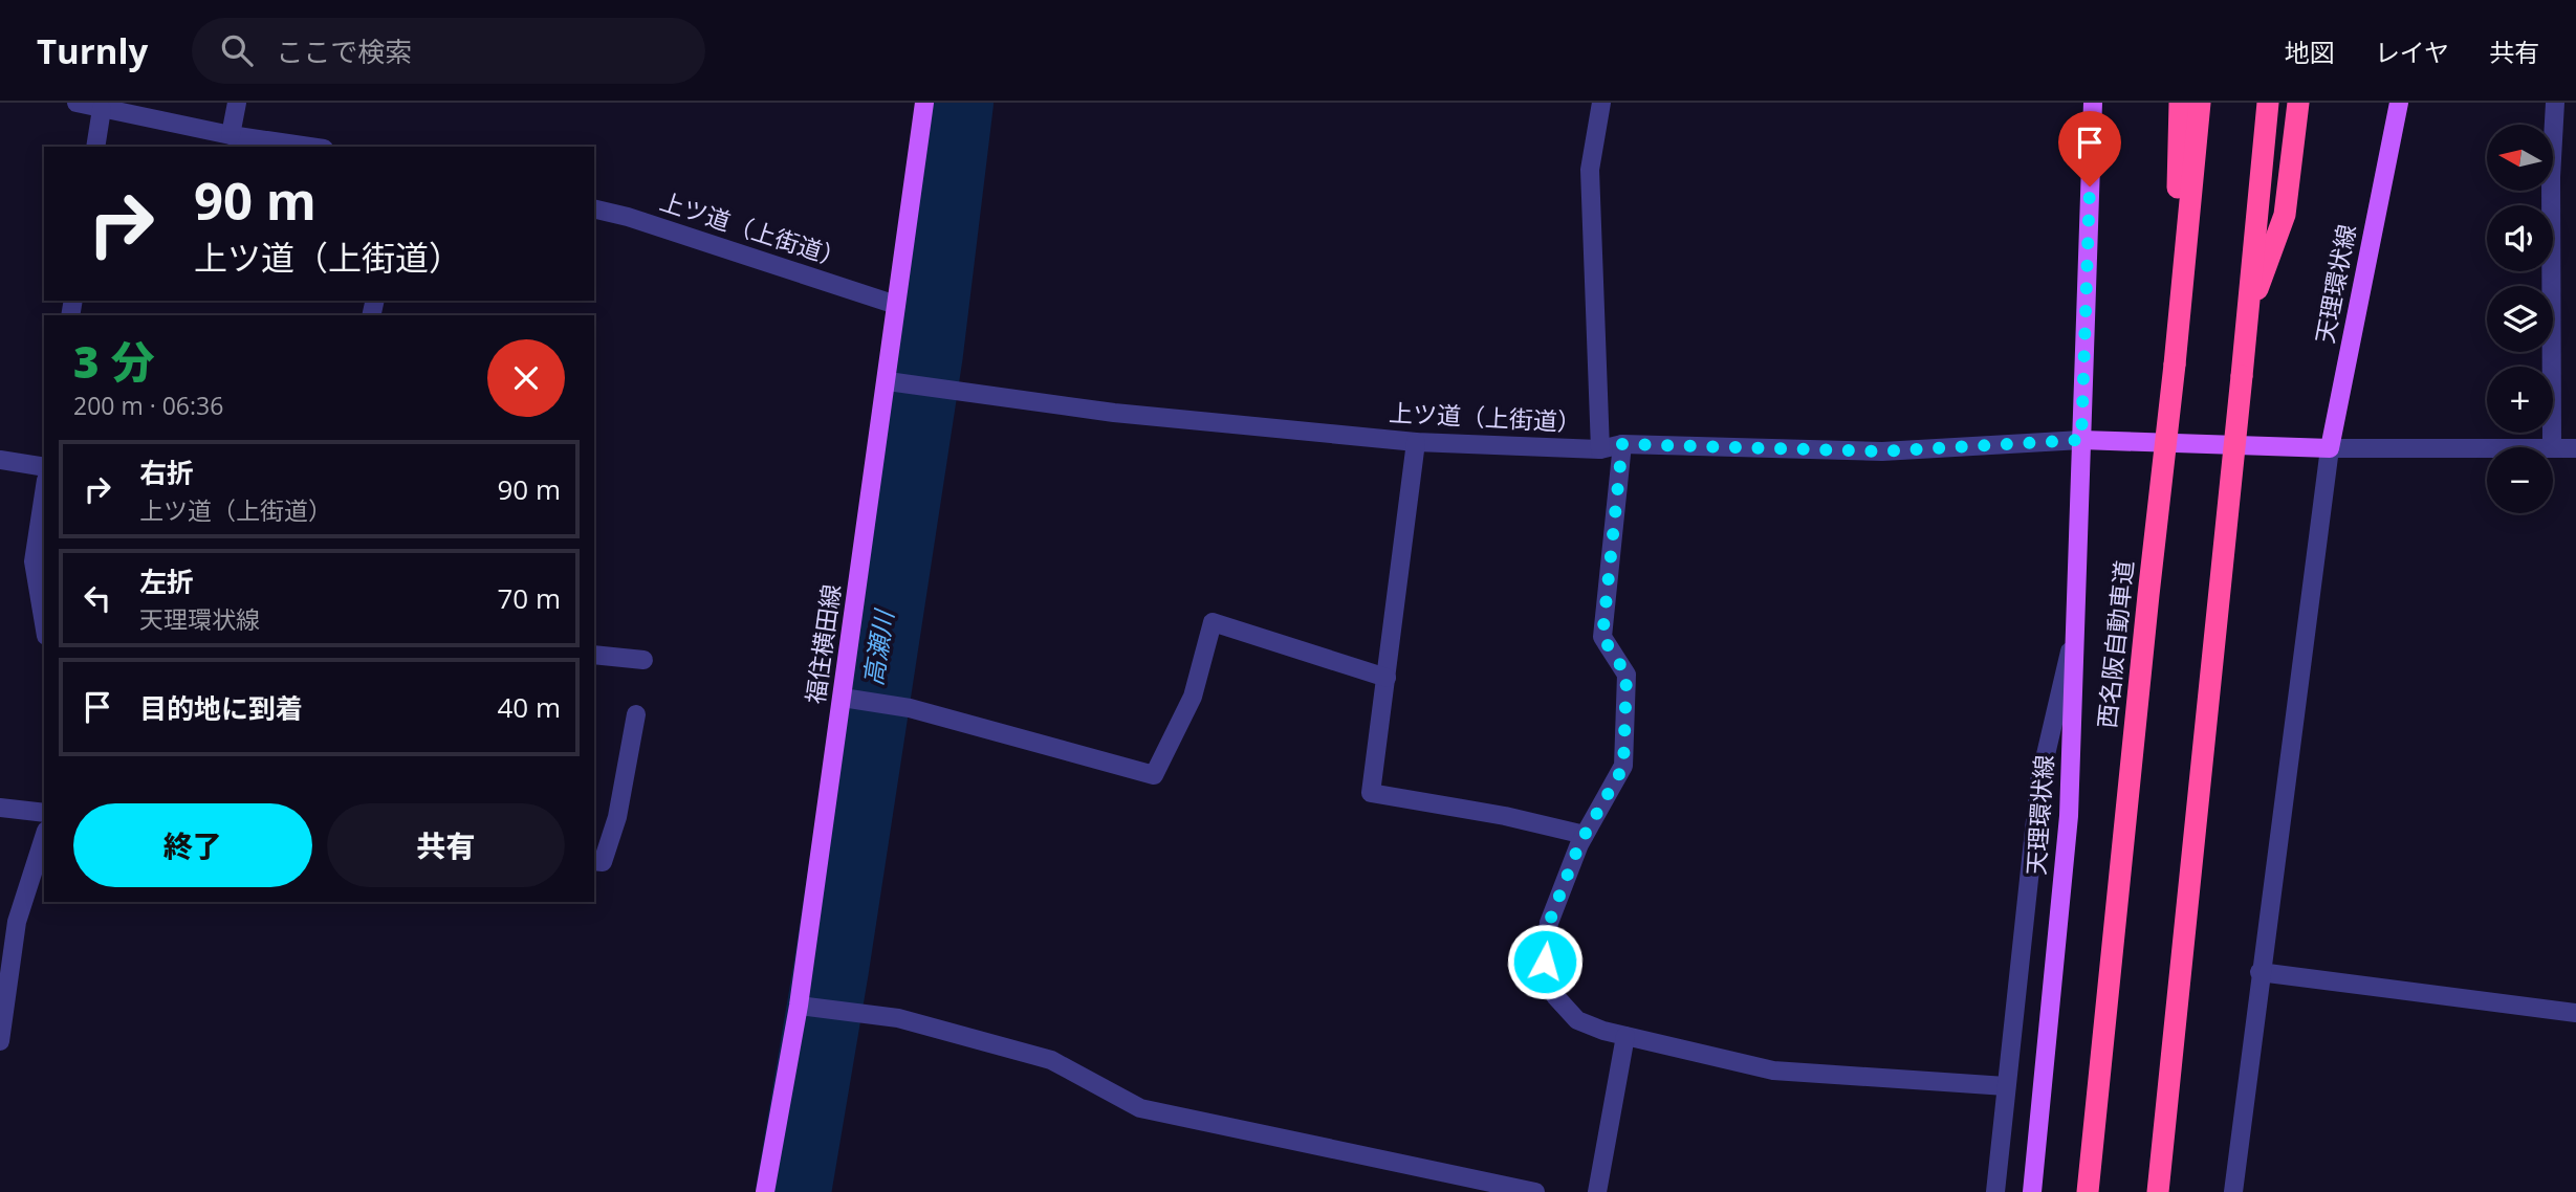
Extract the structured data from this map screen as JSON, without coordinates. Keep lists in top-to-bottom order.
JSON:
{
  "streets": {
    "highway": ["西名阪自動車道"],
    "main road": ["天理環状線", "福住横田線"],
    "street": ["上ツ道（上街道）"]
  },
  "crossings": [
    ["上ツ道（上街道）", "天理環状線"],
    ["上ツ道（上街道）", "福住横田線"]
  ],
  "water": ["高瀬川"],
  "north": "left",
  "page": {
    "header": "Turnly",
    "search": "ここで検索",
    "nav": ["地図", "レイヤ", "共有"],
    "map_buttons": ["+", "−"],
    "turn": ["90 m", "上ツ道（上街道）"],
    "heading": ["3 分", "200 m · 06:36"],
    "list": [
      {
        "name": "右折",
        "note": "上ツ道（上街道）",
        "value": "90 m"
      },
      {
        "name": "左折",
        "note": "天理環状線",
        "value": "70 m"
      },
      {
        "name": "目的地に到着",
        "value": "40 m"
      }
    ],
    "buttons": ["終了", "共有"]
  }
}
